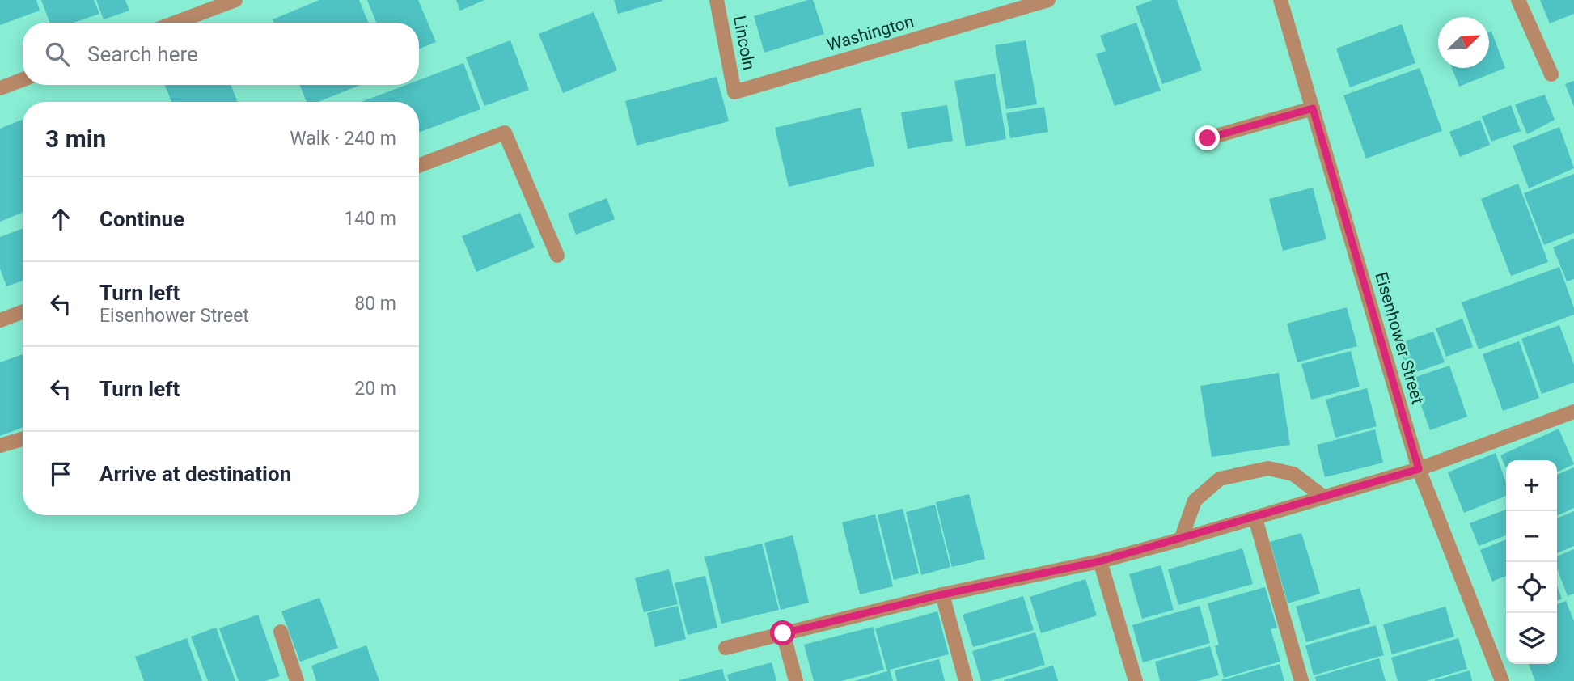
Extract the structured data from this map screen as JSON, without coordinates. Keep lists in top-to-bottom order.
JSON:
{
  "streets": {
    "street": ["Washington", "Lincoln", "Eisenhower Street"]
  },
  "crossings": [
    ["Washington", "Lincoln"]
  ],
  "north": "top right",
  "page": {
    "search": "Search here",
    "heading": ["3 min", "Walk · 240 m"],
    "list": [
      ["Continue", "140 m"],
      ["Turn left", "Eisenhower Street", "80 m"],
      ["Turn left", "20 m"],
      "Arrive at destination"
    ],
    "map_buttons": ["+", "−"]
  }
}
